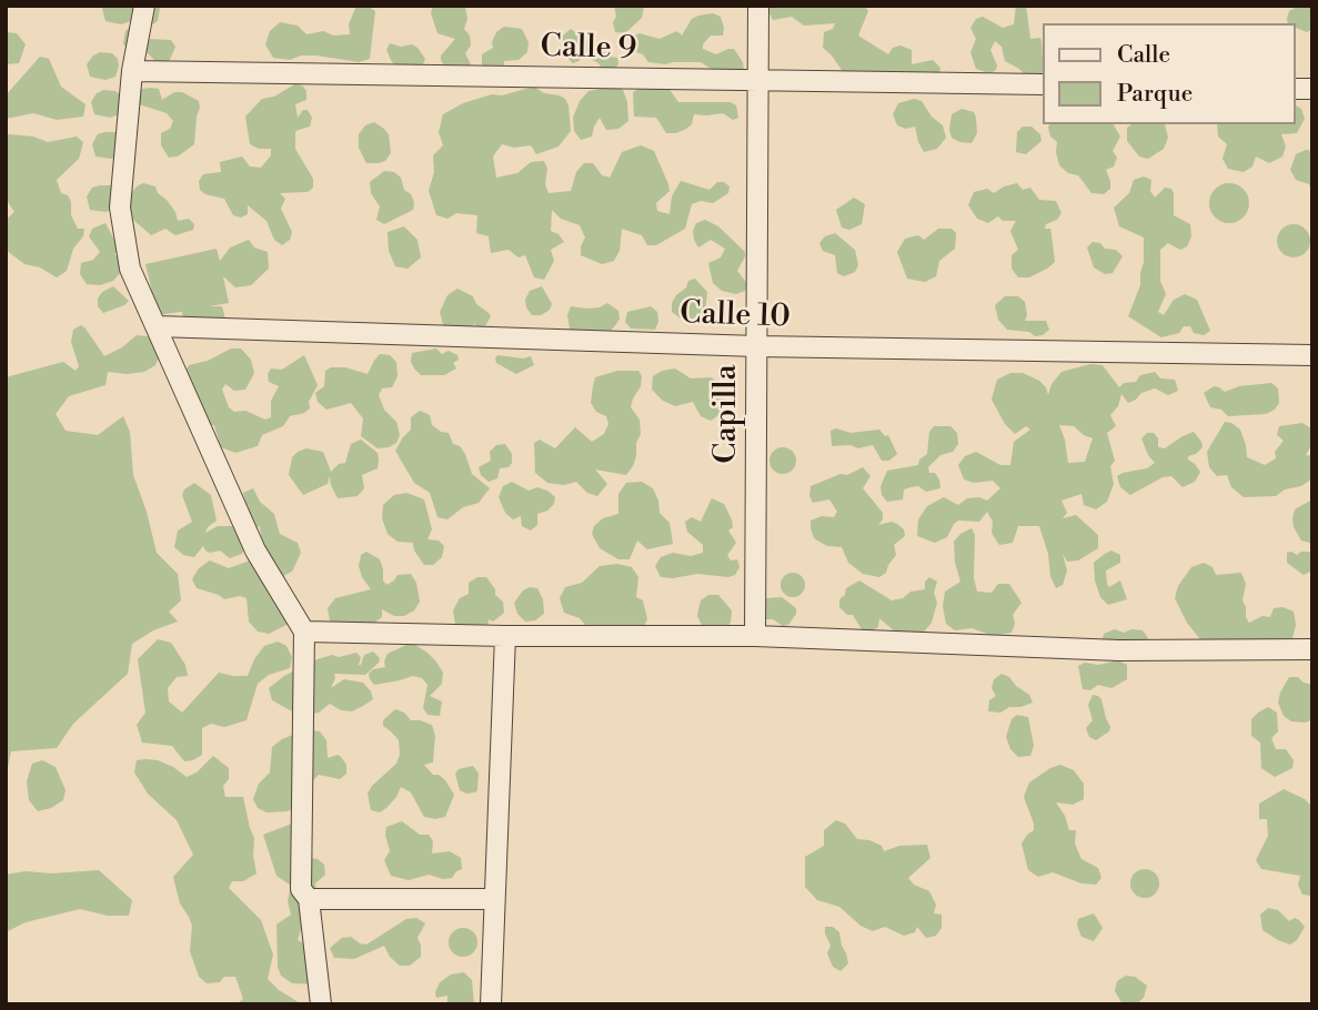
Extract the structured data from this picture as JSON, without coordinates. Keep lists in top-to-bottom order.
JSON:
{
  "streets": {
    "street": ["Calle 9", "Calle 10", "Capilla"]
  },
  "crossings": [
    ["Calle 9", "Capilla"],
    ["Calle 10", "Capilla"]
  ],
  "legend": ["Calle", "Parque"]
}
